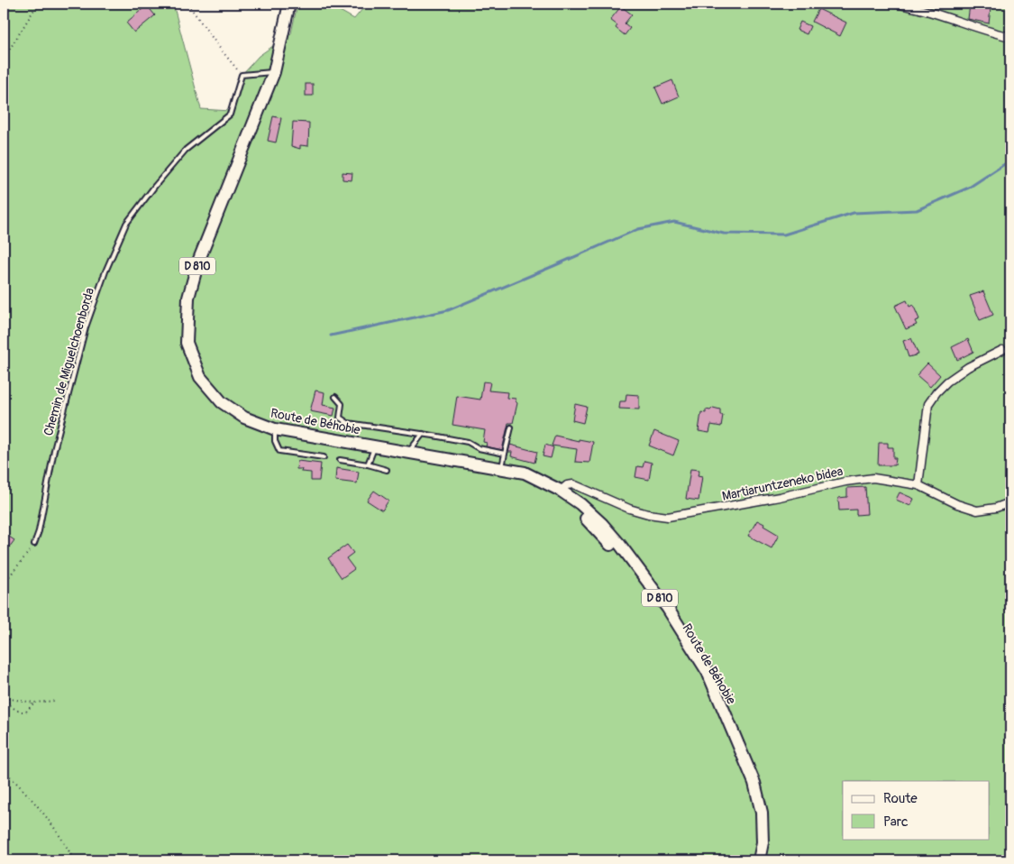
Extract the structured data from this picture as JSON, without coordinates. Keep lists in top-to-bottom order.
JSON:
{
  "streets": {
    "main road": ["D 810", "Route de Béhobie"],
    "street": ["Martiaruntzeneko bidea"],
    "lane": ["Chemin de Miguelchoenborda"]
  },
  "crossings": [
    ["Route de Béhobie", "Martiaruntzeneko bidea"]
  ],
  "legend": ["Route", "Parc"]
}
